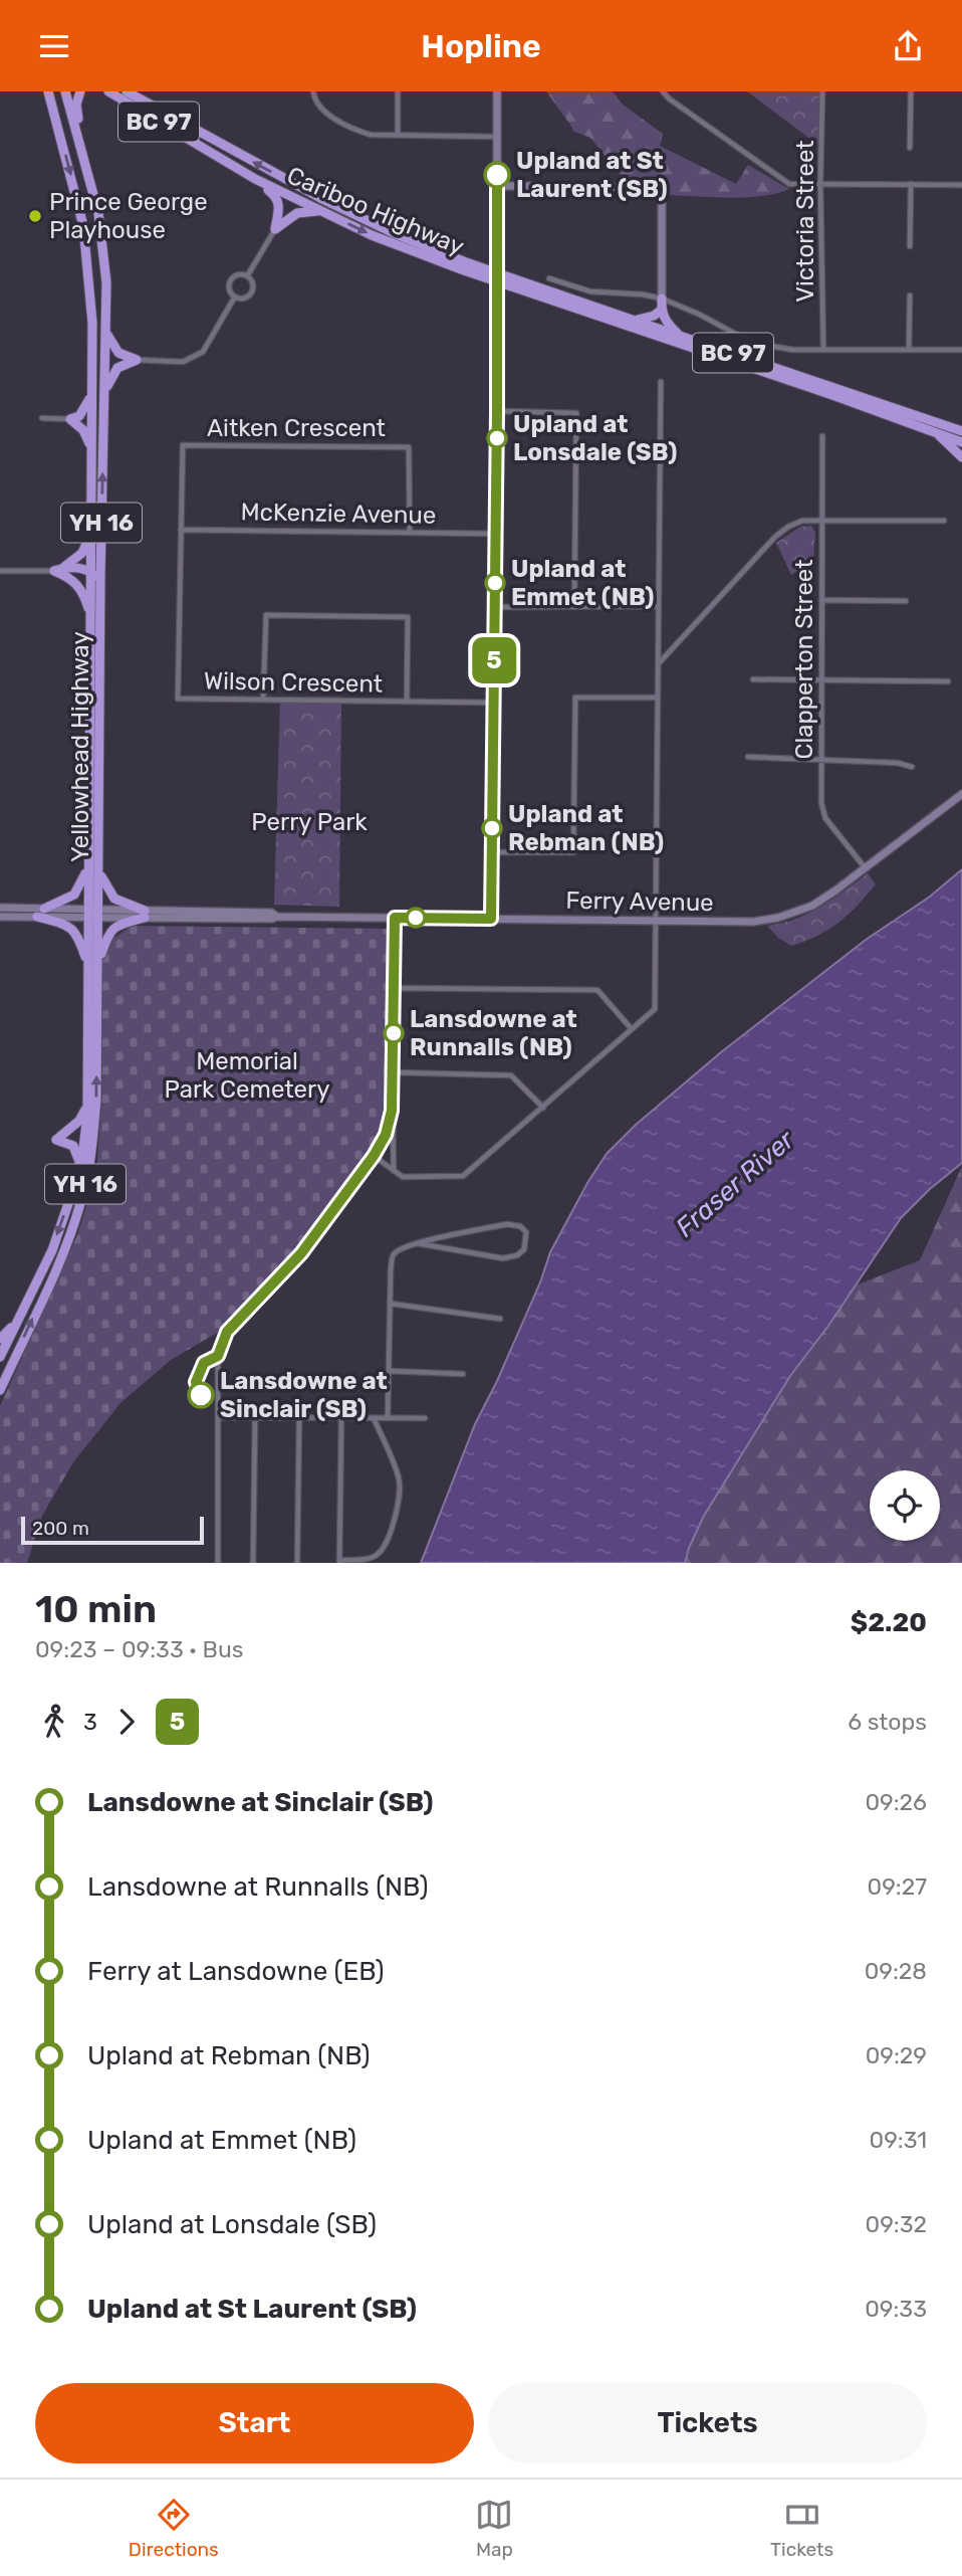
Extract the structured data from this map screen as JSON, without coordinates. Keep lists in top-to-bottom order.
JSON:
{
  "streets": {
    "highway": [
      "BC 97",
      "Cariboo Highway",
      "YH 16",
      "Yellowhead Highway"
    ],
    "main road": ["Ferry Avenue"],
    "street": [
      "Victoria Street",
      "Aitken Crescent",
      "McKenzie Avenue",
      "Clapperton Street",
      "Wilson Crescent"
    ]
  },
  "crossings": [
    ["Aitken Crescent", "McKenzie Avenue"],
    ["Aitken Crescent", "Wilson Crescent"],
    ["McKenzie Avenue", "Wilson Crescent"],
    ["Clapperton Street", "Ferry Avenue"],
    ["Yellowhead Highway", "Ferry Avenue"]
  ],
  "water": ["Fraser River"],
  "parks": ["Perry Park", "Memorial Park Cemetery"],
  "places": [
    "Upland at St Laurent (SB)",
    "Prince George Playhouse",
    "Upland at Lonsdale (SB)",
    "Upland at Emmet (NB)",
    "Upland at Rebman (NB)",
    "Lansdowne at Runnalls (NB)",
    "Lansdowne at Sinclair (SB)"
  ],
  "lines": ["bus line 5"],
  "scale_bar": "200 m",
  "page": {
    "header": "Hopline",
    "on_map": "5",
    "scale": "200 m",
    "heading": ["10 min", "09:23 – 09:33 · Bus", "$2.20"],
    "legs": ["3", "5", "6 stops"],
    "list": [
      {
        "name": "Lansdowne at Sinclair (SB)",
        "value": "09:26"
      },
      {
        "name": "Lansdowne at Runnalls (NB)",
        "value": "09:27"
      },
      {
        "name": "Ferry at Lansdowne (EB)",
        "value": "09:28"
      },
      {
        "name": "Upland at Rebman (NB)",
        "value": "09:29"
      },
      {
        "name": "Upland at Emmet (NB)",
        "value": "09:31"
      },
      {
        "name": "Upland at Lonsdale (SB)",
        "value": "09:32"
      },
      {
        "name": "Upland at St Laurent (SB)",
        "value": "09:33"
      }
    ],
    "buttons": ["Start", "Tickets"],
    "tabs": ["Directions", "Map", "Tickets"]
  }
}
